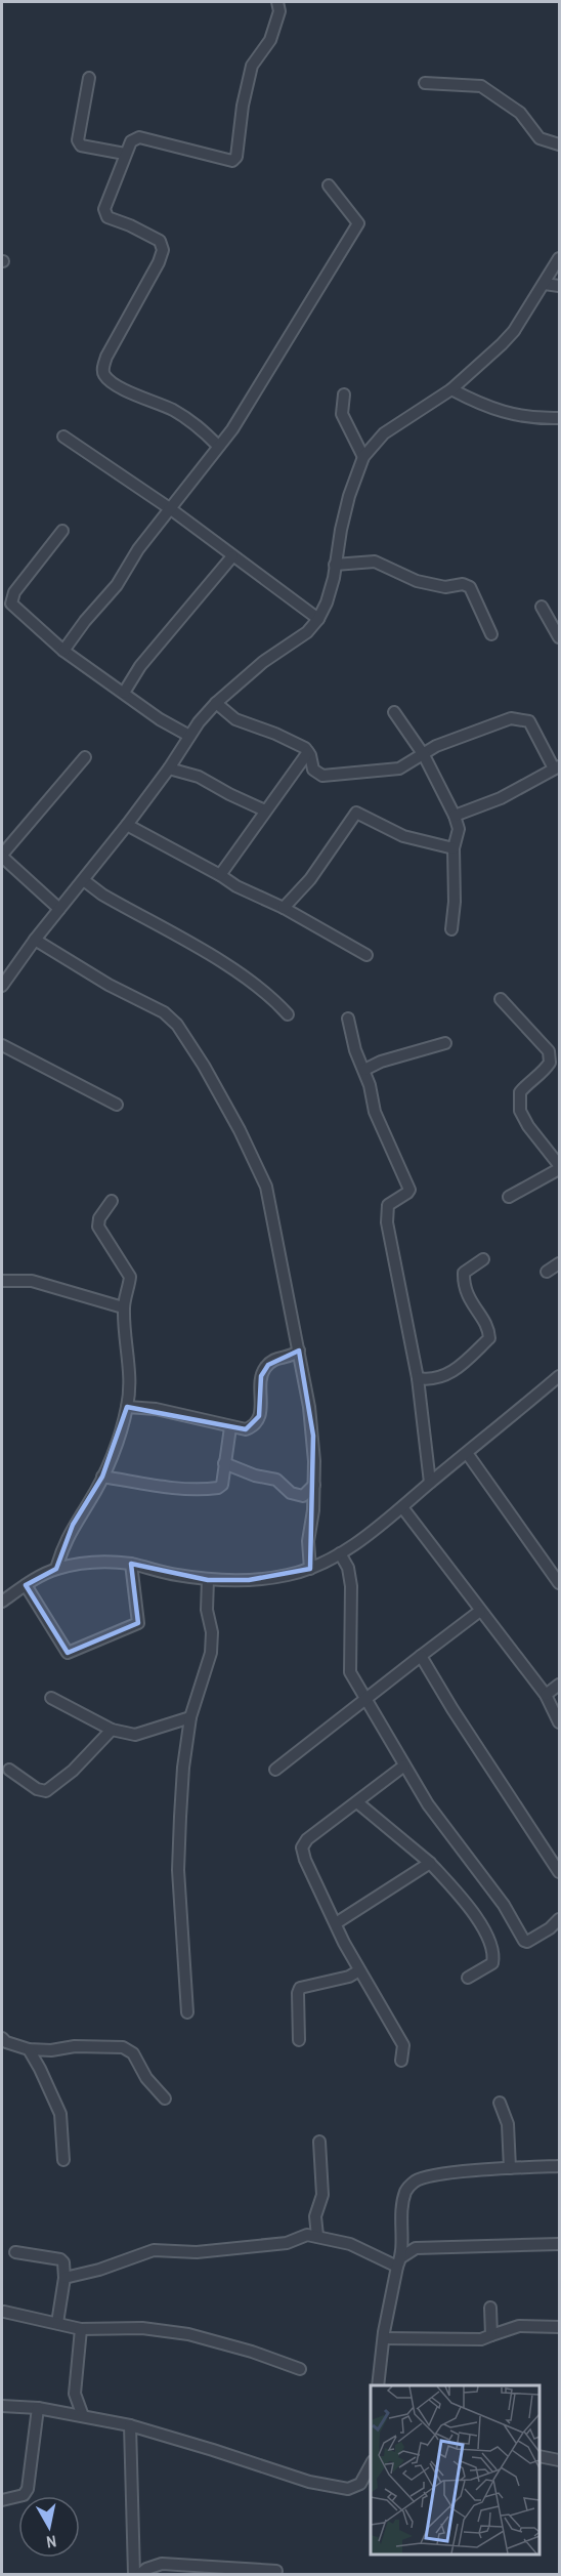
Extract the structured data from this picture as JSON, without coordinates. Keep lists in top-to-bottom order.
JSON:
{
  "north": "bottom"
}
